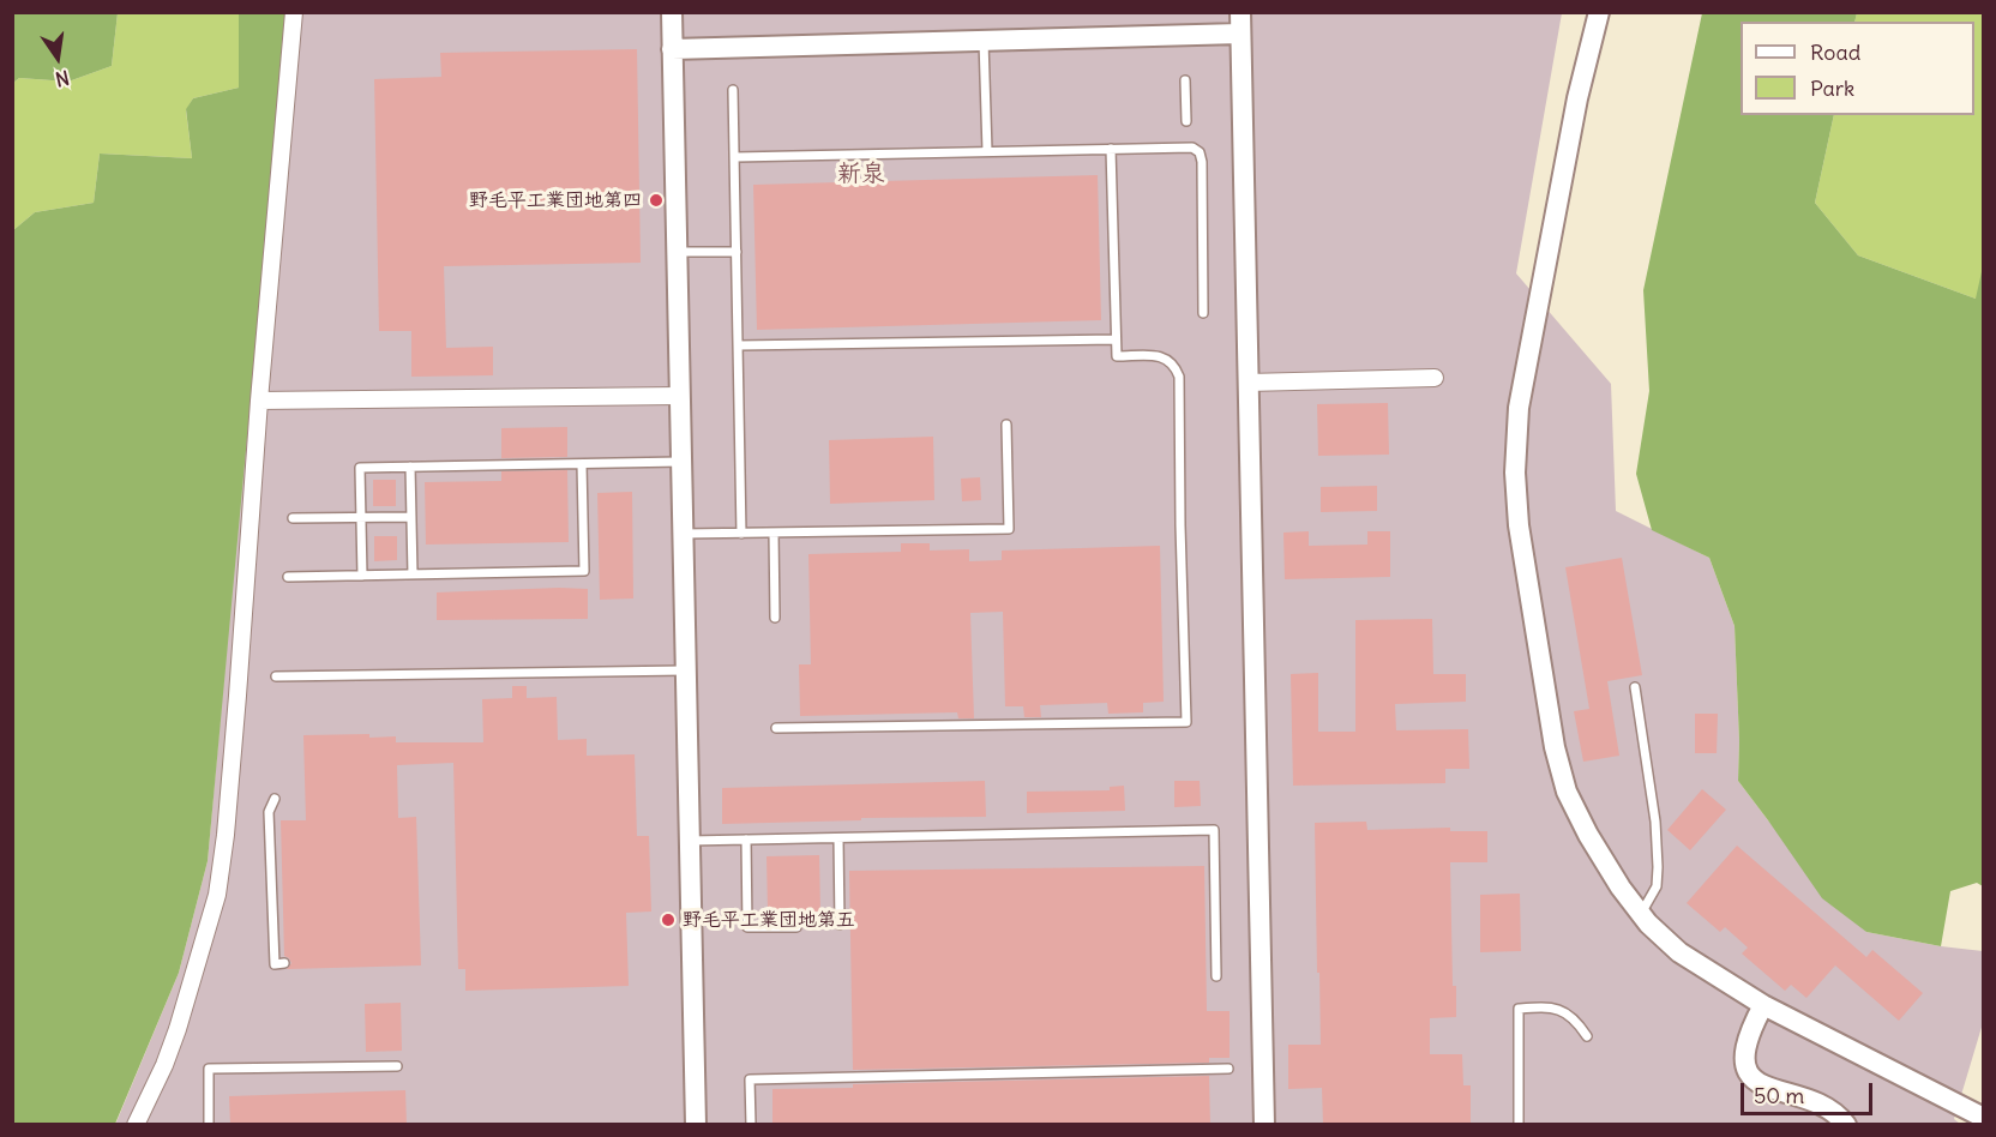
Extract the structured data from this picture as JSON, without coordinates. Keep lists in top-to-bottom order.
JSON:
{
  "districts": ["新泉"],
  "places": ["野毛平工業団地第四", "野毛平工業団地第五"],
  "legend": ["Road", "Park"],
  "scale_bar": "50 m",
  "north": "bottom"
}
